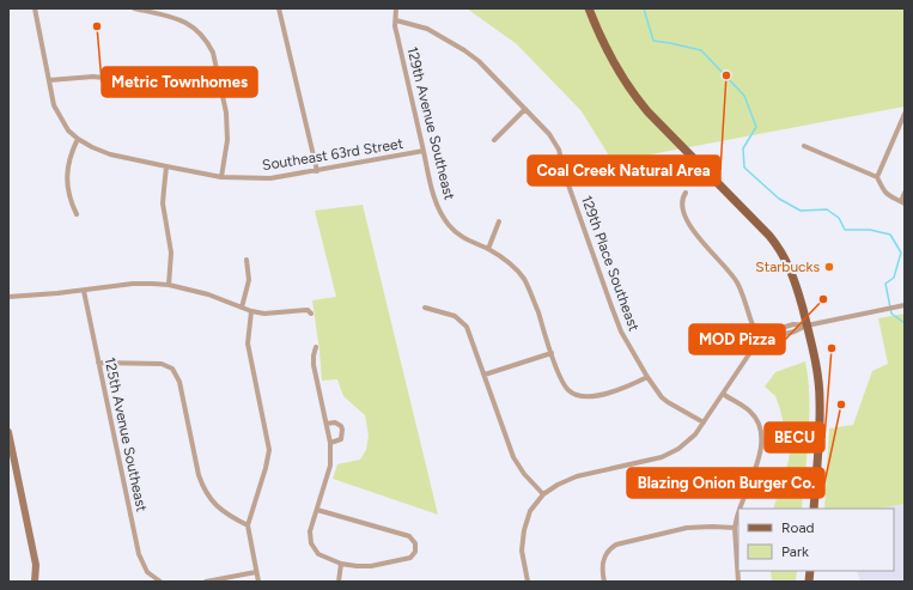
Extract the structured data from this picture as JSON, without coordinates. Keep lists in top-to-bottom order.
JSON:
{
  "streets": {
    "street": [
      "129th Avenue Southeast",
      "Southeast 63rd Street",
      "129th Place Southeast",
      "125th Avenue Southeast"
    ]
  },
  "crossings": [
    ["129th Avenue Southeast", "Southeast 63rd Street"],
    ["129th Avenue Southeast", "129th Place Southeast"]
  ],
  "places": [
    "Metric Townhomes",
    "Coal Creek Natural Area",
    "Starbucks",
    "MOD Pizza",
    "BECU",
    "Blazing Onion Burger Co."
  ],
  "legend": ["Road", "Park"]
}
